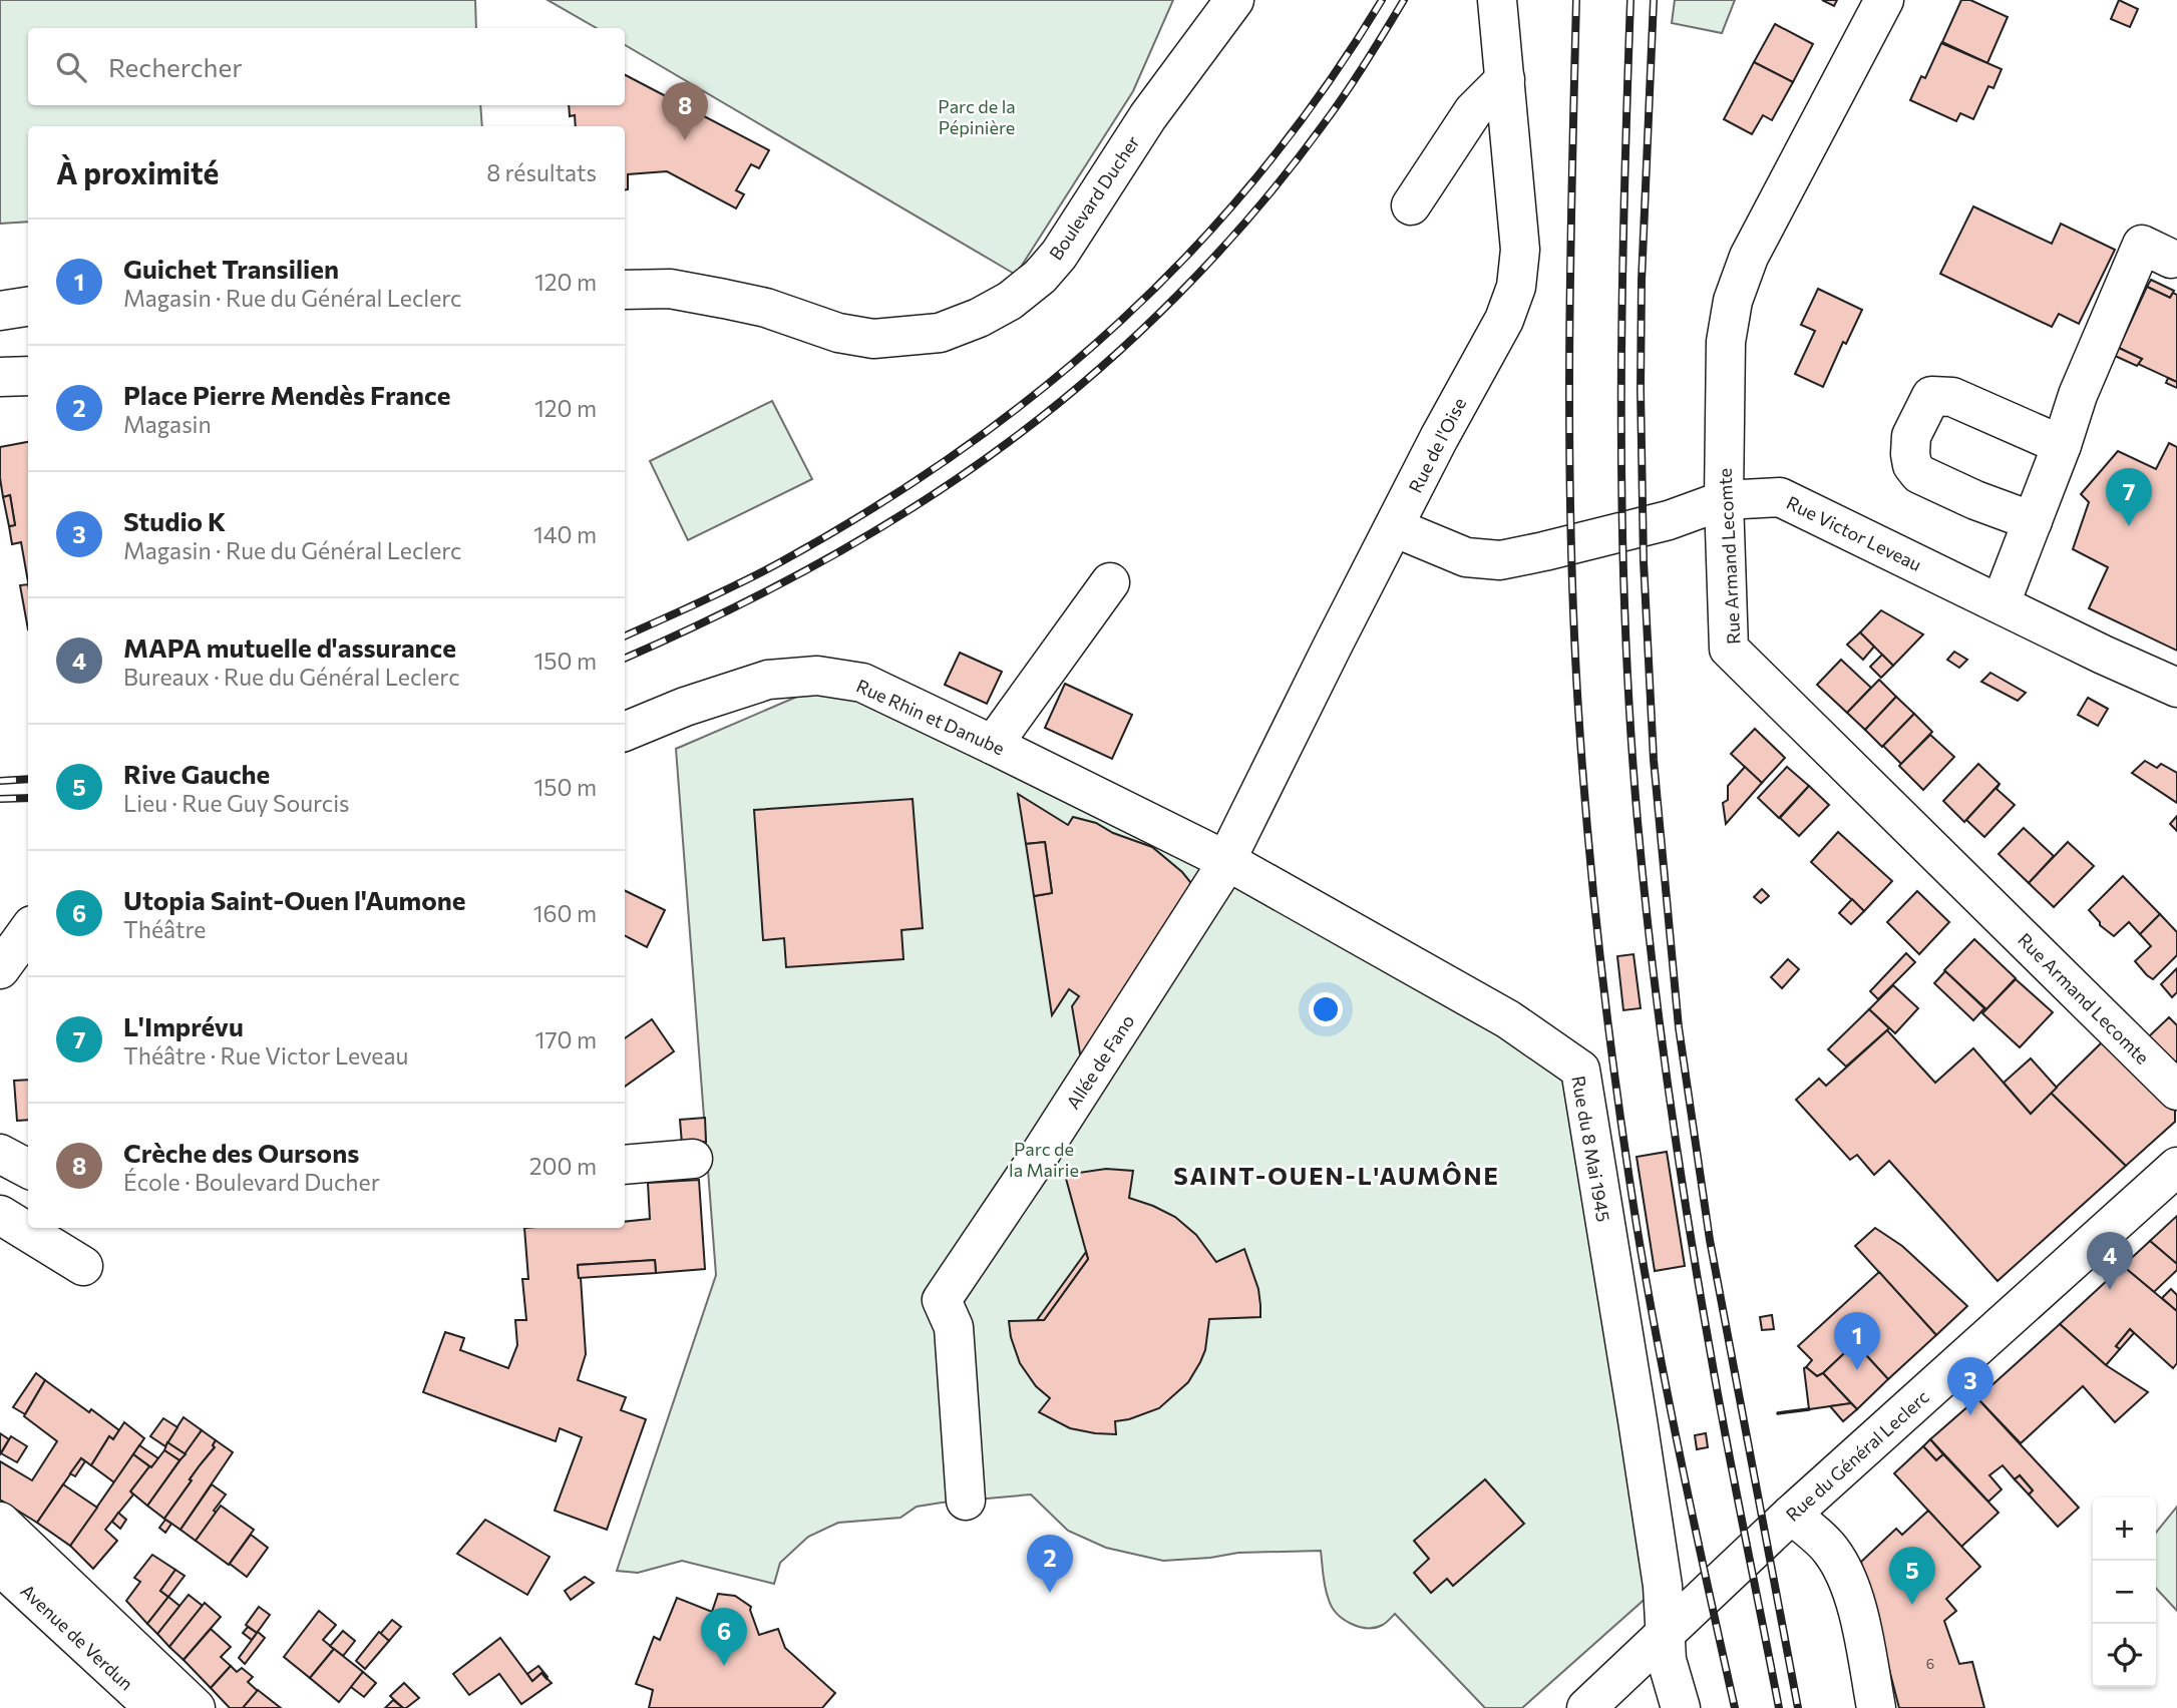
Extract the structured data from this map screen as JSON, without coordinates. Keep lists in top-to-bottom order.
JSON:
{
  "streets": {
    "street": [
      "Boulevard Ducher",
      "Rue de l'Oise",
      "Rue Victor Leveau",
      "Rue Armand Lecomte",
      "Rue Rhin et Danube",
      "Allée de Fano",
      "Rue du 8 Mai 1945",
      "Rue du Général Leclerc",
      "Avenue de Verdun"
    ]
  },
  "crossings": [
    ["Rue de l'Oise", "Rue Victor Leveau"],
    ["Rue de l'Oise", "Rue Rhin et Danube"],
    ["Rue de l'Oise", "Allée de Fano"],
    ["Rue de l'Oise", "Rue du 8 Mai 1945"],
    ["Rue Victor Leveau", "Rue Armand Lecomte"],
    ["Rue Rhin et Danube", "Allée de Fano"],
    ["Rue Rhin et Danube", "Rue du 8 Mai 1945"],
    ["Allée de Fano", "Rue du 8 Mai 1945"],
    ["Rue du 8 Mai 1945", "Rue du Général Leclerc"]
  ],
  "districts": ["SAINT-OUEN-L'AUMÔNE"],
  "parks": ["Parc de la Pépinière", "Parc de la Mairie"],
  "house_numbers": ["6"],
  "page": {
    "search": "Rechercher",
    "pins": [
      "8",
      "7",
      "4",
      "1",
      "3",
      "2",
      "5",
      "6"
    ],
    "heading": ["À proximité", "8 résultats"],
    "list": [
      {
        "mark": "1",
        "name": "Guichet Transilien",
        "note": "Magasin · Rue du Général Leclerc",
        "value": "120 m"
      },
      {
        "mark": "2",
        "name": "Place Pierre Mendès France",
        "note": "Magasin",
        "value": "120 m"
      },
      {
        "mark": "3",
        "name": "Studio K",
        "note": "Magasin · Rue du Général Leclerc",
        "value": "140 m"
      },
      {
        "mark": "4",
        "name": "MAPA mutuelle d'assurance",
        "note": "Bureaux · Rue du Général Leclerc",
        "value": "150 m"
      },
      {
        "mark": "5",
        "name": "Rive Gauche",
        "note": "Lieu · Rue Guy Sourcis",
        "value": "150 m"
      },
      {
        "mark": "6",
        "name": "Utopia Saint-Ouen l'Aumone",
        "note": "Théâtre",
        "value": "160 m"
      },
      {
        "mark": "7",
        "name": "L'Imprévu",
        "note": "Théâtre · Rue Victor Leveau",
        "value": "170 m"
      },
      {
        "mark": "8",
        "name": "Crèche des Oursons",
        "note": "École · Boulevard Ducher",
        "value": "200 m"
      }
    ],
    "map_buttons": ["+", "−"]
  }
}
